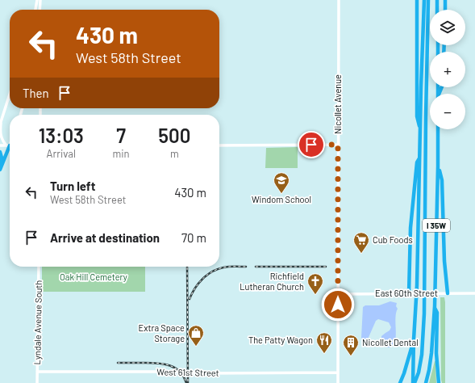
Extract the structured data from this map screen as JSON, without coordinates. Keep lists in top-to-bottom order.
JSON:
{
  "streets": {
    "highway": ["I 35W"],
    "main road": [
      "Nicollet Avenue",
      "East 60th Street",
      "Lyndale Avenue South",
      "West 61st Street"
    ]
  },
  "crossings": [
    ["Nicollet Avenue", "East 60th Street"],
    ["Nicollet Avenue", "West 61st Street"],
    ["Lyndale Avenue South", "West 61st Street"]
  ],
  "parks": ["Oak Hill Cemetery"],
  "places": {
    "school or university": ["Windom School"],
    "supermarket": ["Cub Foods"],
    "church": ["Richfield Lutheran Church"],
    "shop": ["Extra Space Storage"],
    "restaurant": ["The Patty Wagon"],
    "building": ["Nicollet Dental"]
  },
  "page": {
    "map_buttons": ["+", "−"],
    "turn": ["430 m", "West 58th Street"],
    "then": "Then",
    "eta": [
      "13:03",
      "Arrival",
      "7",
      "min",
      "500",
      "m"
    ],
    "list": [
      {
        "name": "Turn left",
        "note": "West 58th Street",
        "value": "430 m"
      },
      {
        "name": "Arrive at destination",
        "value": "70 m"
      }
    ]
  }
}
